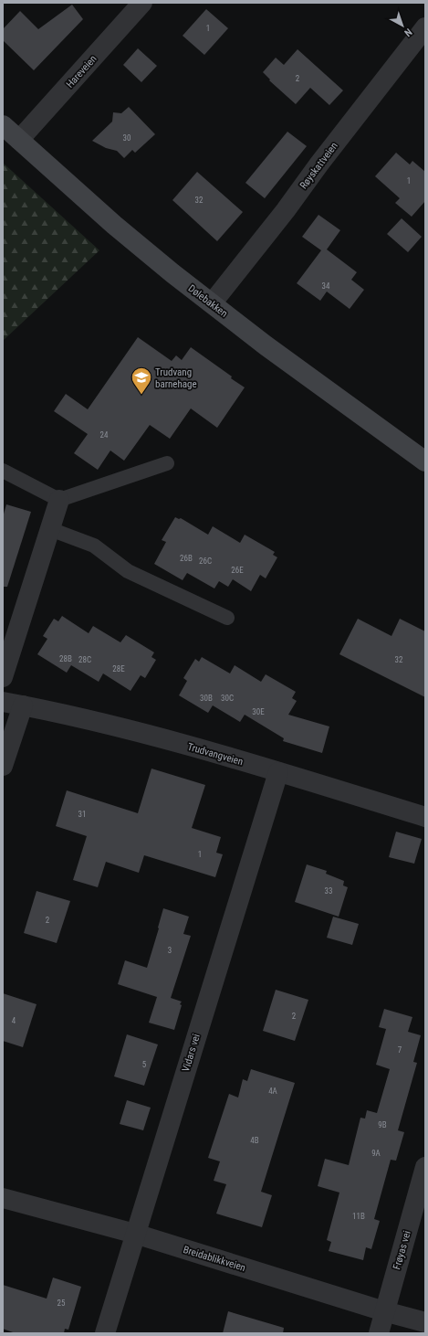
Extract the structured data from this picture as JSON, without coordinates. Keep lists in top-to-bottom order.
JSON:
{
  "streets": {
    "main road": ["Dølebakken"],
    "street": [
      "Hareveien",
      "Røyskattveien",
      "Trudvangveien",
      "Vidars vei",
      "Frøyas vei",
      "Breidablikkveien"
    ]
  },
  "crossings": [
    ["Hareveien", "Dølebakken"],
    ["Røyskattveien", "Dølebakken"],
    ["Trudvangveien", "Vidars vei"],
    ["Vidars vei", "Breidablikkveien"],
    ["Frøyas vei", "Breidablikkveien"]
  ],
  "places": {
    "school or university": ["Trudvang barnehage"]
  },
  "house_numbers": [
    "1",
    "2",
    "30",
    "1",
    "32",
    "34",
    "24",
    "26B",
    "26C",
    "26E",
    "28B",
    "28C",
    "32",
    "28E",
    "30B",
    "30C",
    "30E",
    "31",
    "1",
    "33",
    "2",
    "3",
    "2",
    "4",
    "7",
    "5",
    "4A",
    "9B",
    "4B",
    "9A",
    "11B",
    "25"
  ],
  "north": "bottom right"
}
